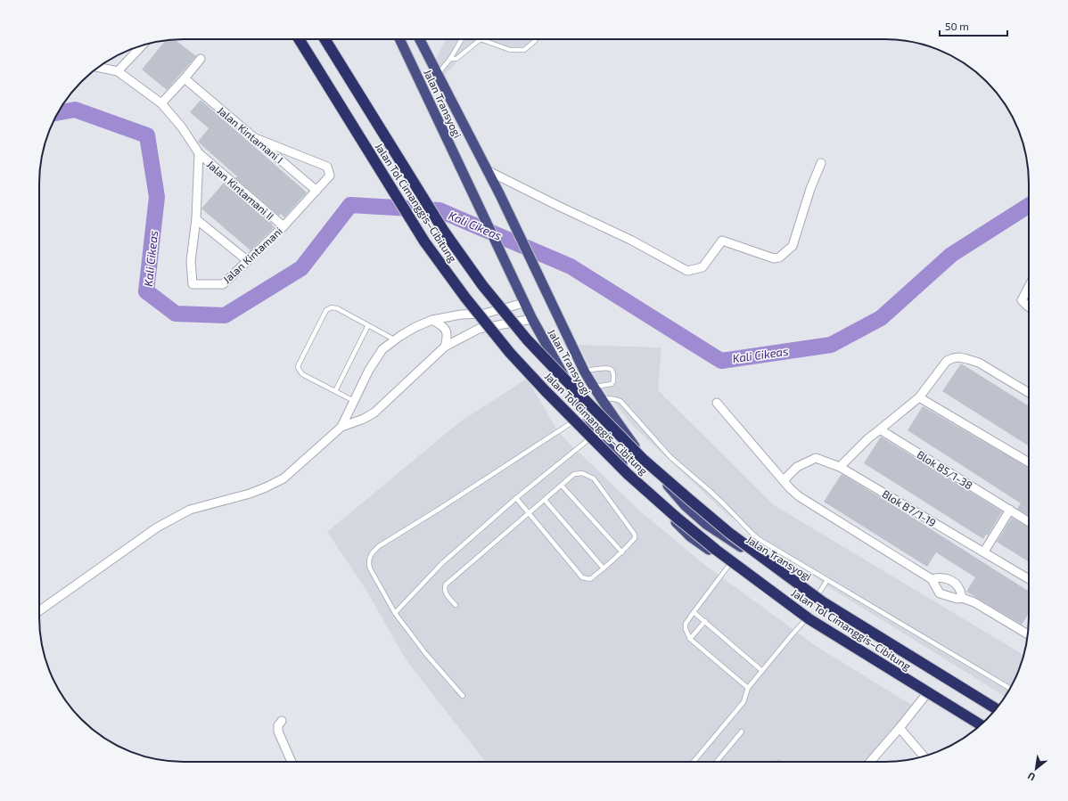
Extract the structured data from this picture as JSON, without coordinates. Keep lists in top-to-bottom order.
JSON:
{
  "streets": {
    "highway": ["Jalan Transyogi", "Jalan Tol Cimanggis–Cibitung"],
    "street": [
      "Jalan Kintamani I",
      "Jalan Kintamani II",
      "Jalan Kintamani",
      "Blok B5/1-38",
      "Blok B7/1-19"
    ]
  },
  "crossings": [
    ["Jalan Kintamani I", "Jalan Kintamani"],
    ["Jalan Kintamani II", "Jalan Kintamani"]
  ],
  "water": ["Kali Cikeas"],
  "scale_bar": "50 m",
  "north": "bottom left"
}
